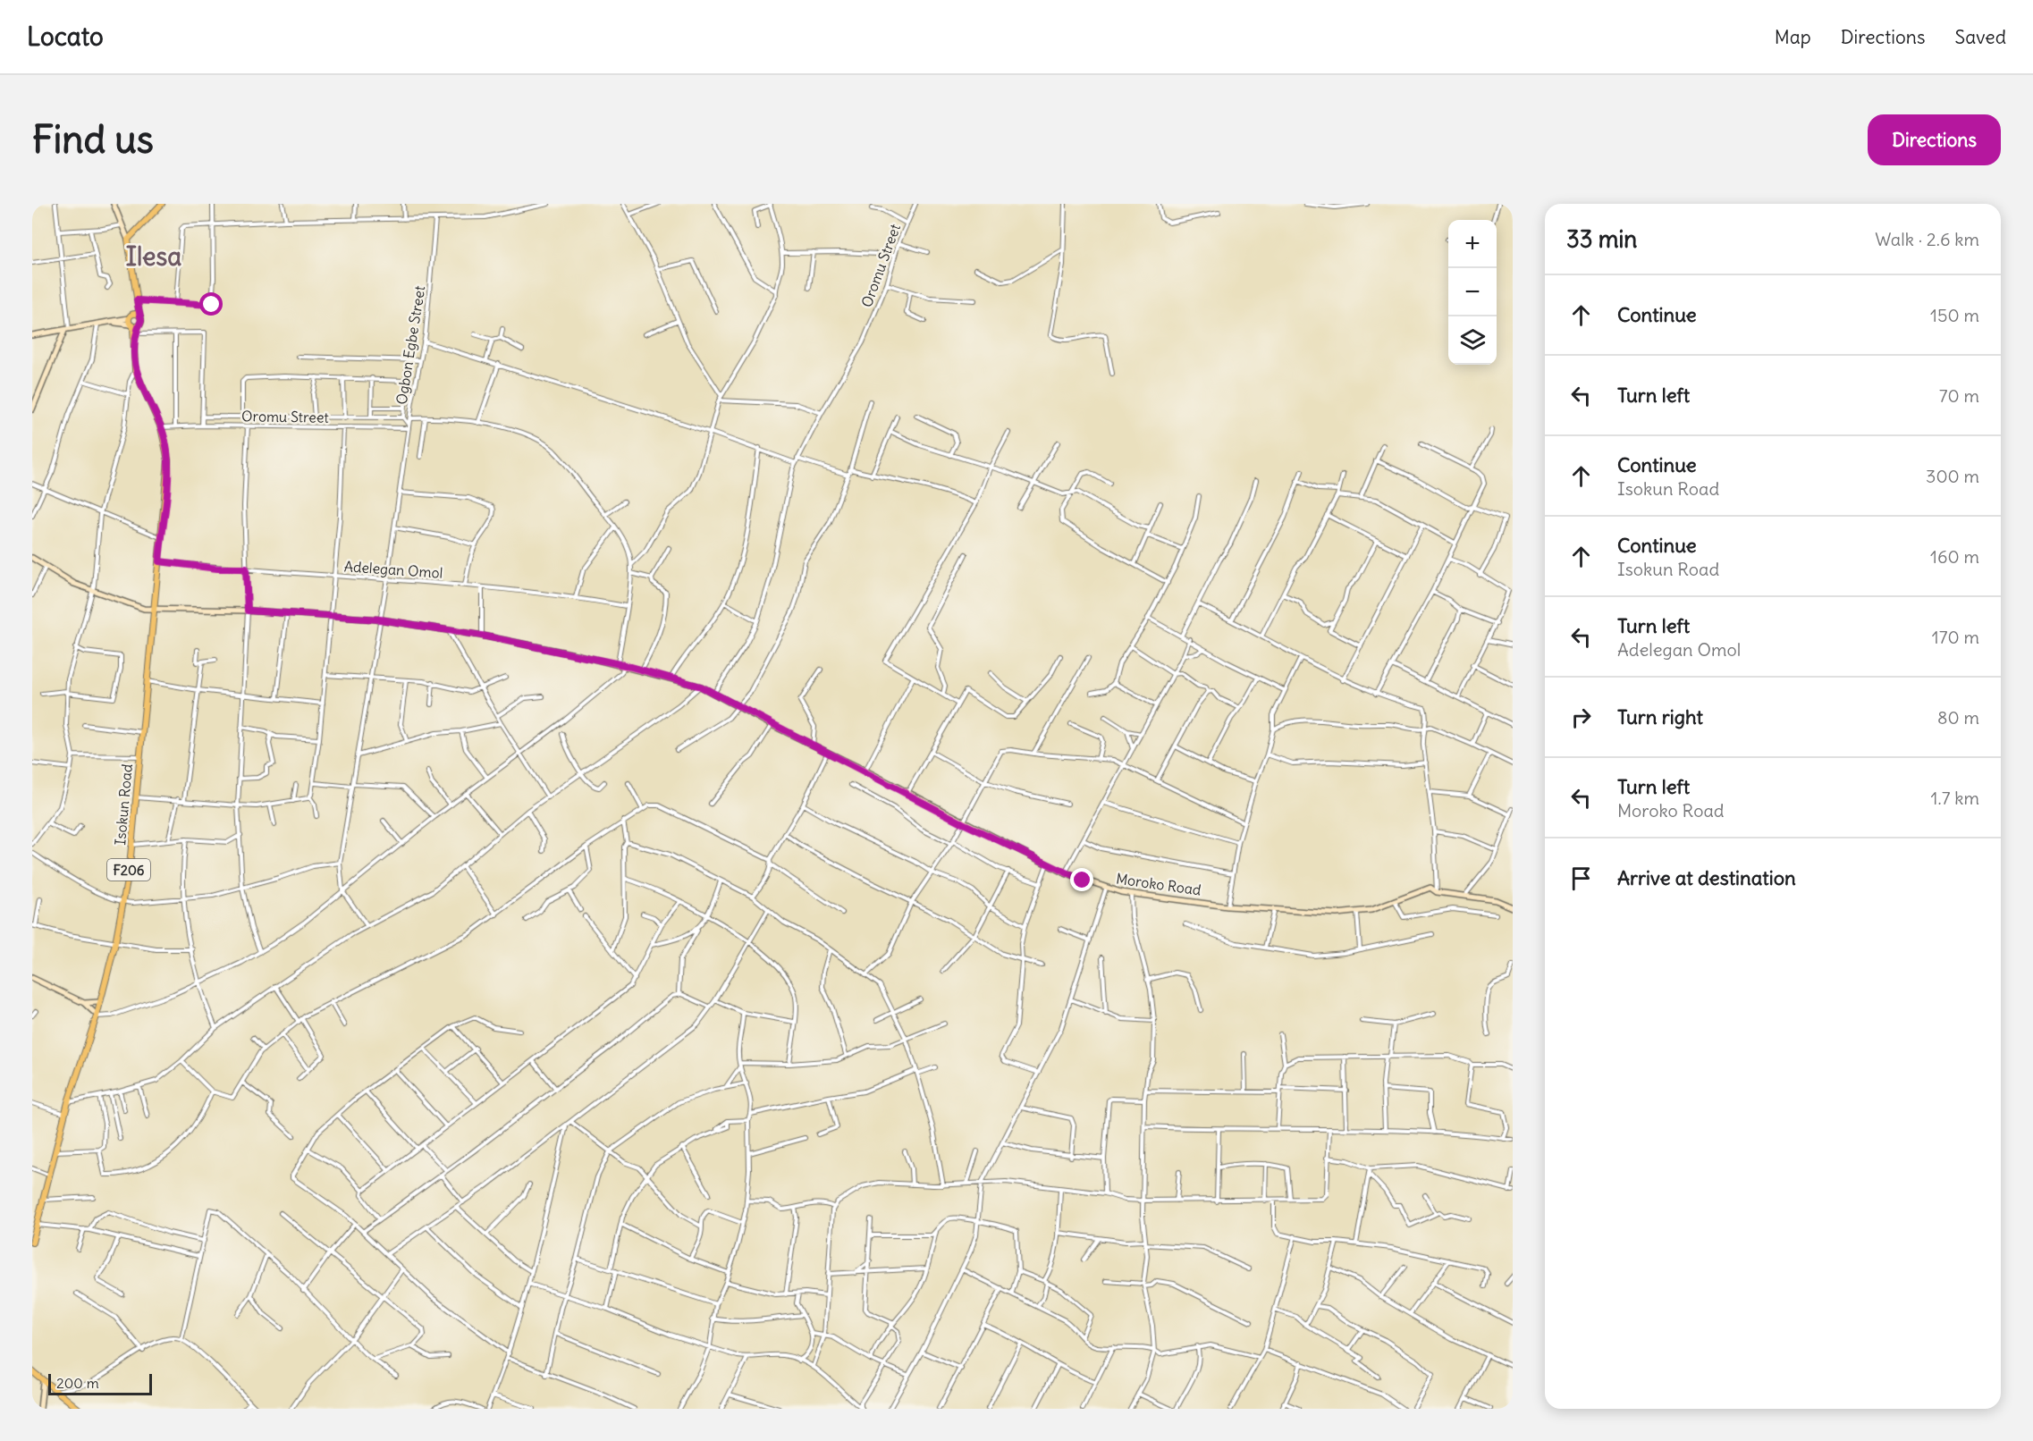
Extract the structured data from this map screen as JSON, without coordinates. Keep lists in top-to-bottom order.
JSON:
{
  "streets": {
    "main road": ["Isokun Road", "F206"],
    "street": [
      "Oromu Street",
      "Ogbon Egbe Street",
      "Adelegan Omol",
      "Moroko Road"
    ]
  },
  "crossings": [
    ["Oromu Street", "Ogbon Egbe Street"],
    ["Oromu Street", "Isokun Road"],
    ["Oromu Street", "F206"],
    ["Oromu Street", "Moroko Road"],
    ["Adelegan Omol", "Isokun Road"],
    ["Isokun Road", "F206"],
    ["Isokun Road", "Moroko Road"]
  ],
  "districts": ["Ilesa"],
  "scale_bar": "200 m",
  "page": {
    "header": "Locato",
    "nav": ["Map", "Directions", "Saved"],
    "buttons": "Directions",
    "title": "Find us",
    "heading": ["33 min", "Walk · 2.6 km"],
    "map_buttons": ["+", "−"],
    "list": [
      ["Continue", "150 m"],
      ["Turn left", "70 m"],
      ["Continue", "Isokun Road", "300 m"],
      ["Continue", "Isokun Road", "160 m"],
      ["Turn left", "Adelegan Omol", "170 m"],
      ["Turn right", "80 m"],
      ["Turn left", "Moroko Road", "1.7 km"],
      "Arrive at destination"
    ],
    "scale": "200 m"
  }
}
